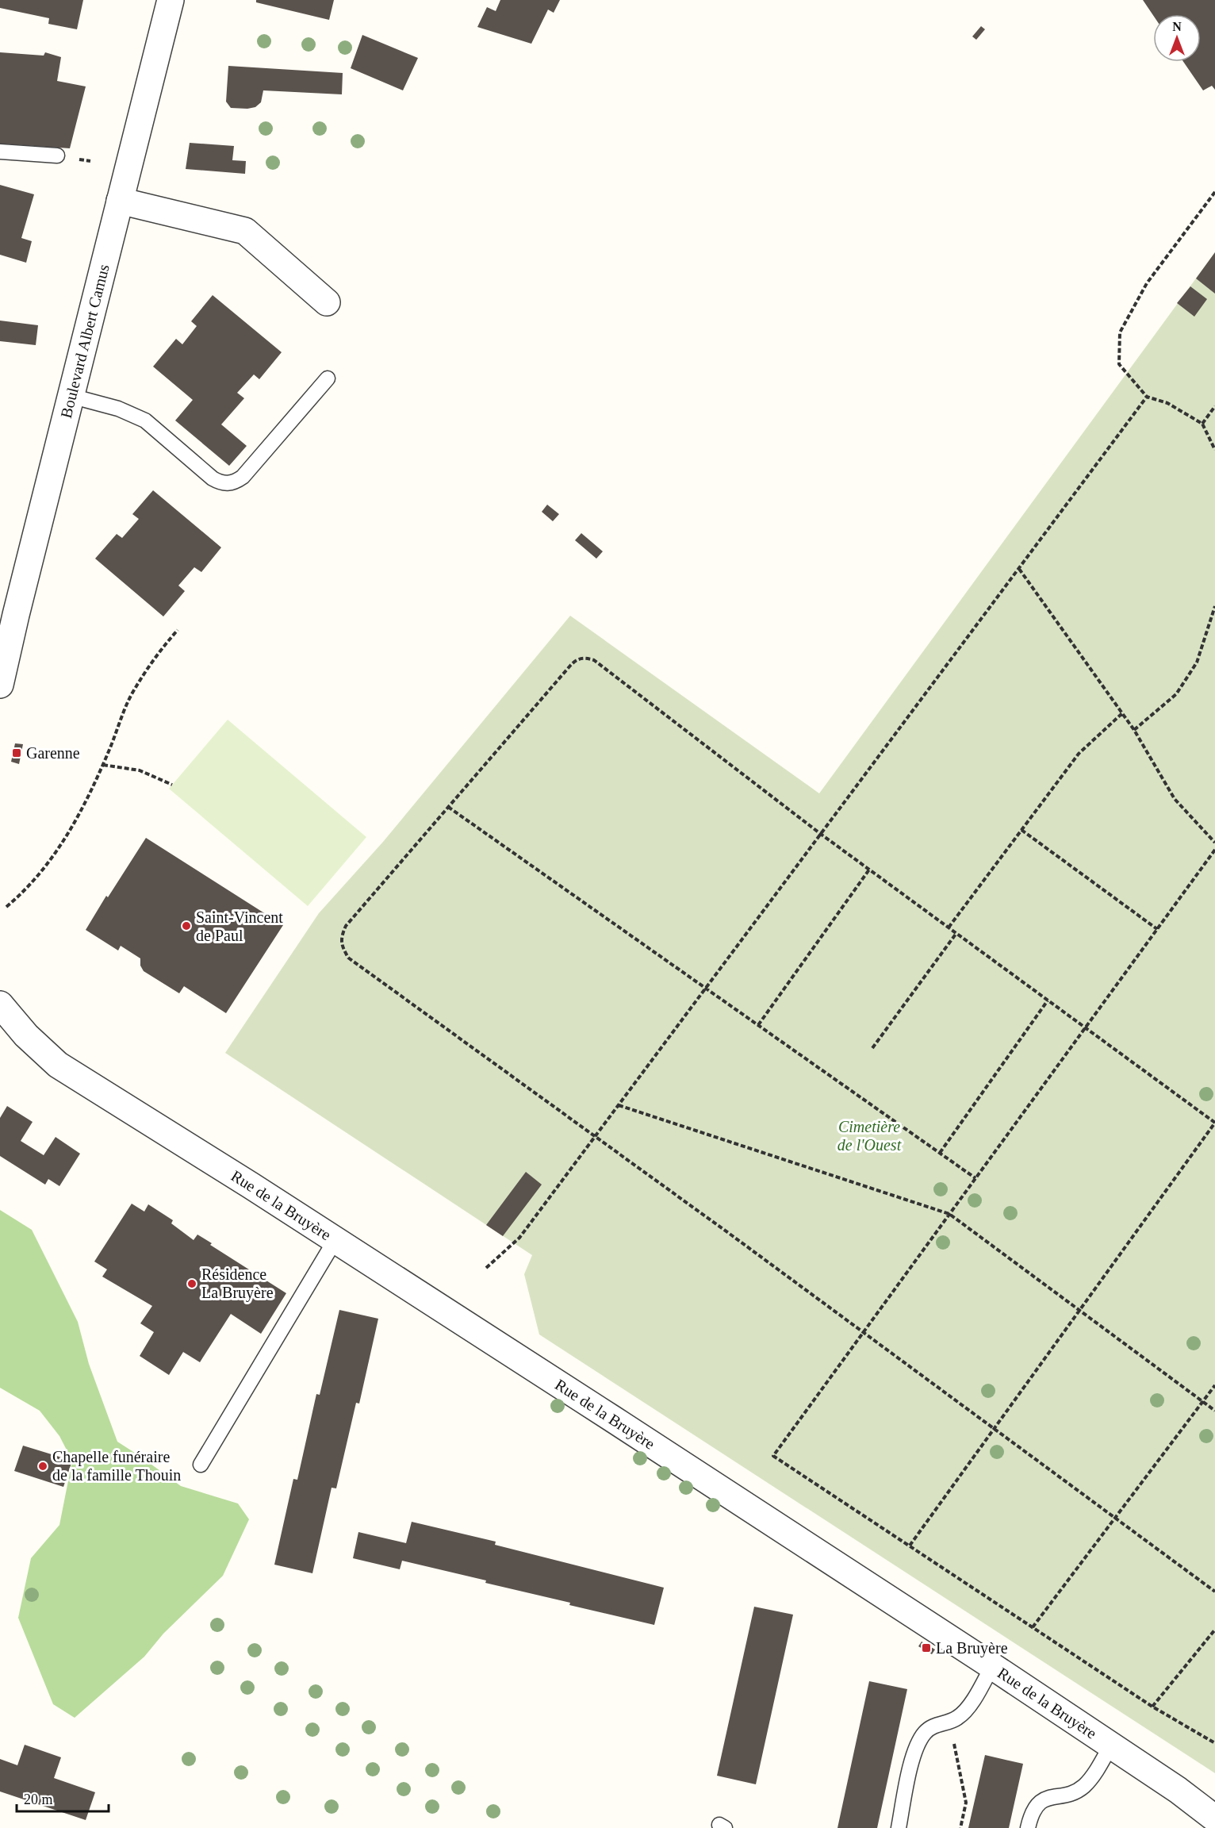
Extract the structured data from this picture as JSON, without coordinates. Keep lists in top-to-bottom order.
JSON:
{
  "streets": {
    "street": ["Boulevard Albert Camus", "Rue de la Bruyère"]
  },
  "parks": ["Cimetière de l'Ouest"],
  "places": {
    "transit": ["Garenne", "La Bruyère"],
    "other": ["Saint-Vincent de Paul", "Résidence La Bruyère", "Chapelle funéraire de la famille Thouin"]
  },
  "scale_bar": "20 m",
  "north": "top"
}
